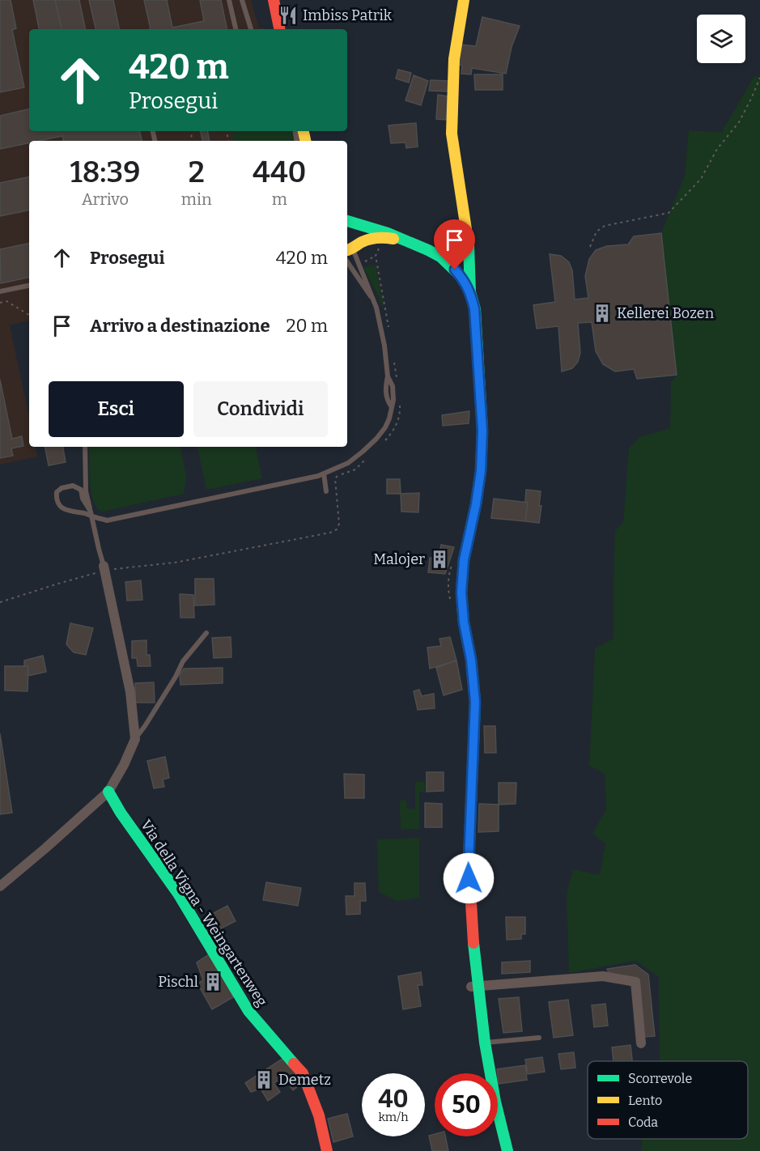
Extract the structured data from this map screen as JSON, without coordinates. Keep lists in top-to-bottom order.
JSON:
{
  "streets": {
    "main road": ["Via della Vigna - Weingartenweg"]
  },
  "places": {
    "restaurant": ["Imbiss Patrik"],
    "building": [
      "Kellerei Bozen",
      "Malojer",
      "Pischl",
      "Demetz"
    ]
  },
  "legend": ["Scorrevole", "Lento", "Coda"],
  "page": {
    "turn": ["420 m", "Prosegui"],
    "eta": [
      "18:39",
      "Arrivo",
      "2",
      "min",
      "440",
      "m"
    ],
    "list": [
      {
        "name": "Prosegui",
        "value": "420 m"
      },
      {
        "name": "Arrivo a destinazione",
        "value": "20 m"
      }
    ],
    "buttons": ["Esci", "Condividi"],
    "speed": "40 km/h",
    "limit": "50"
  }
}
